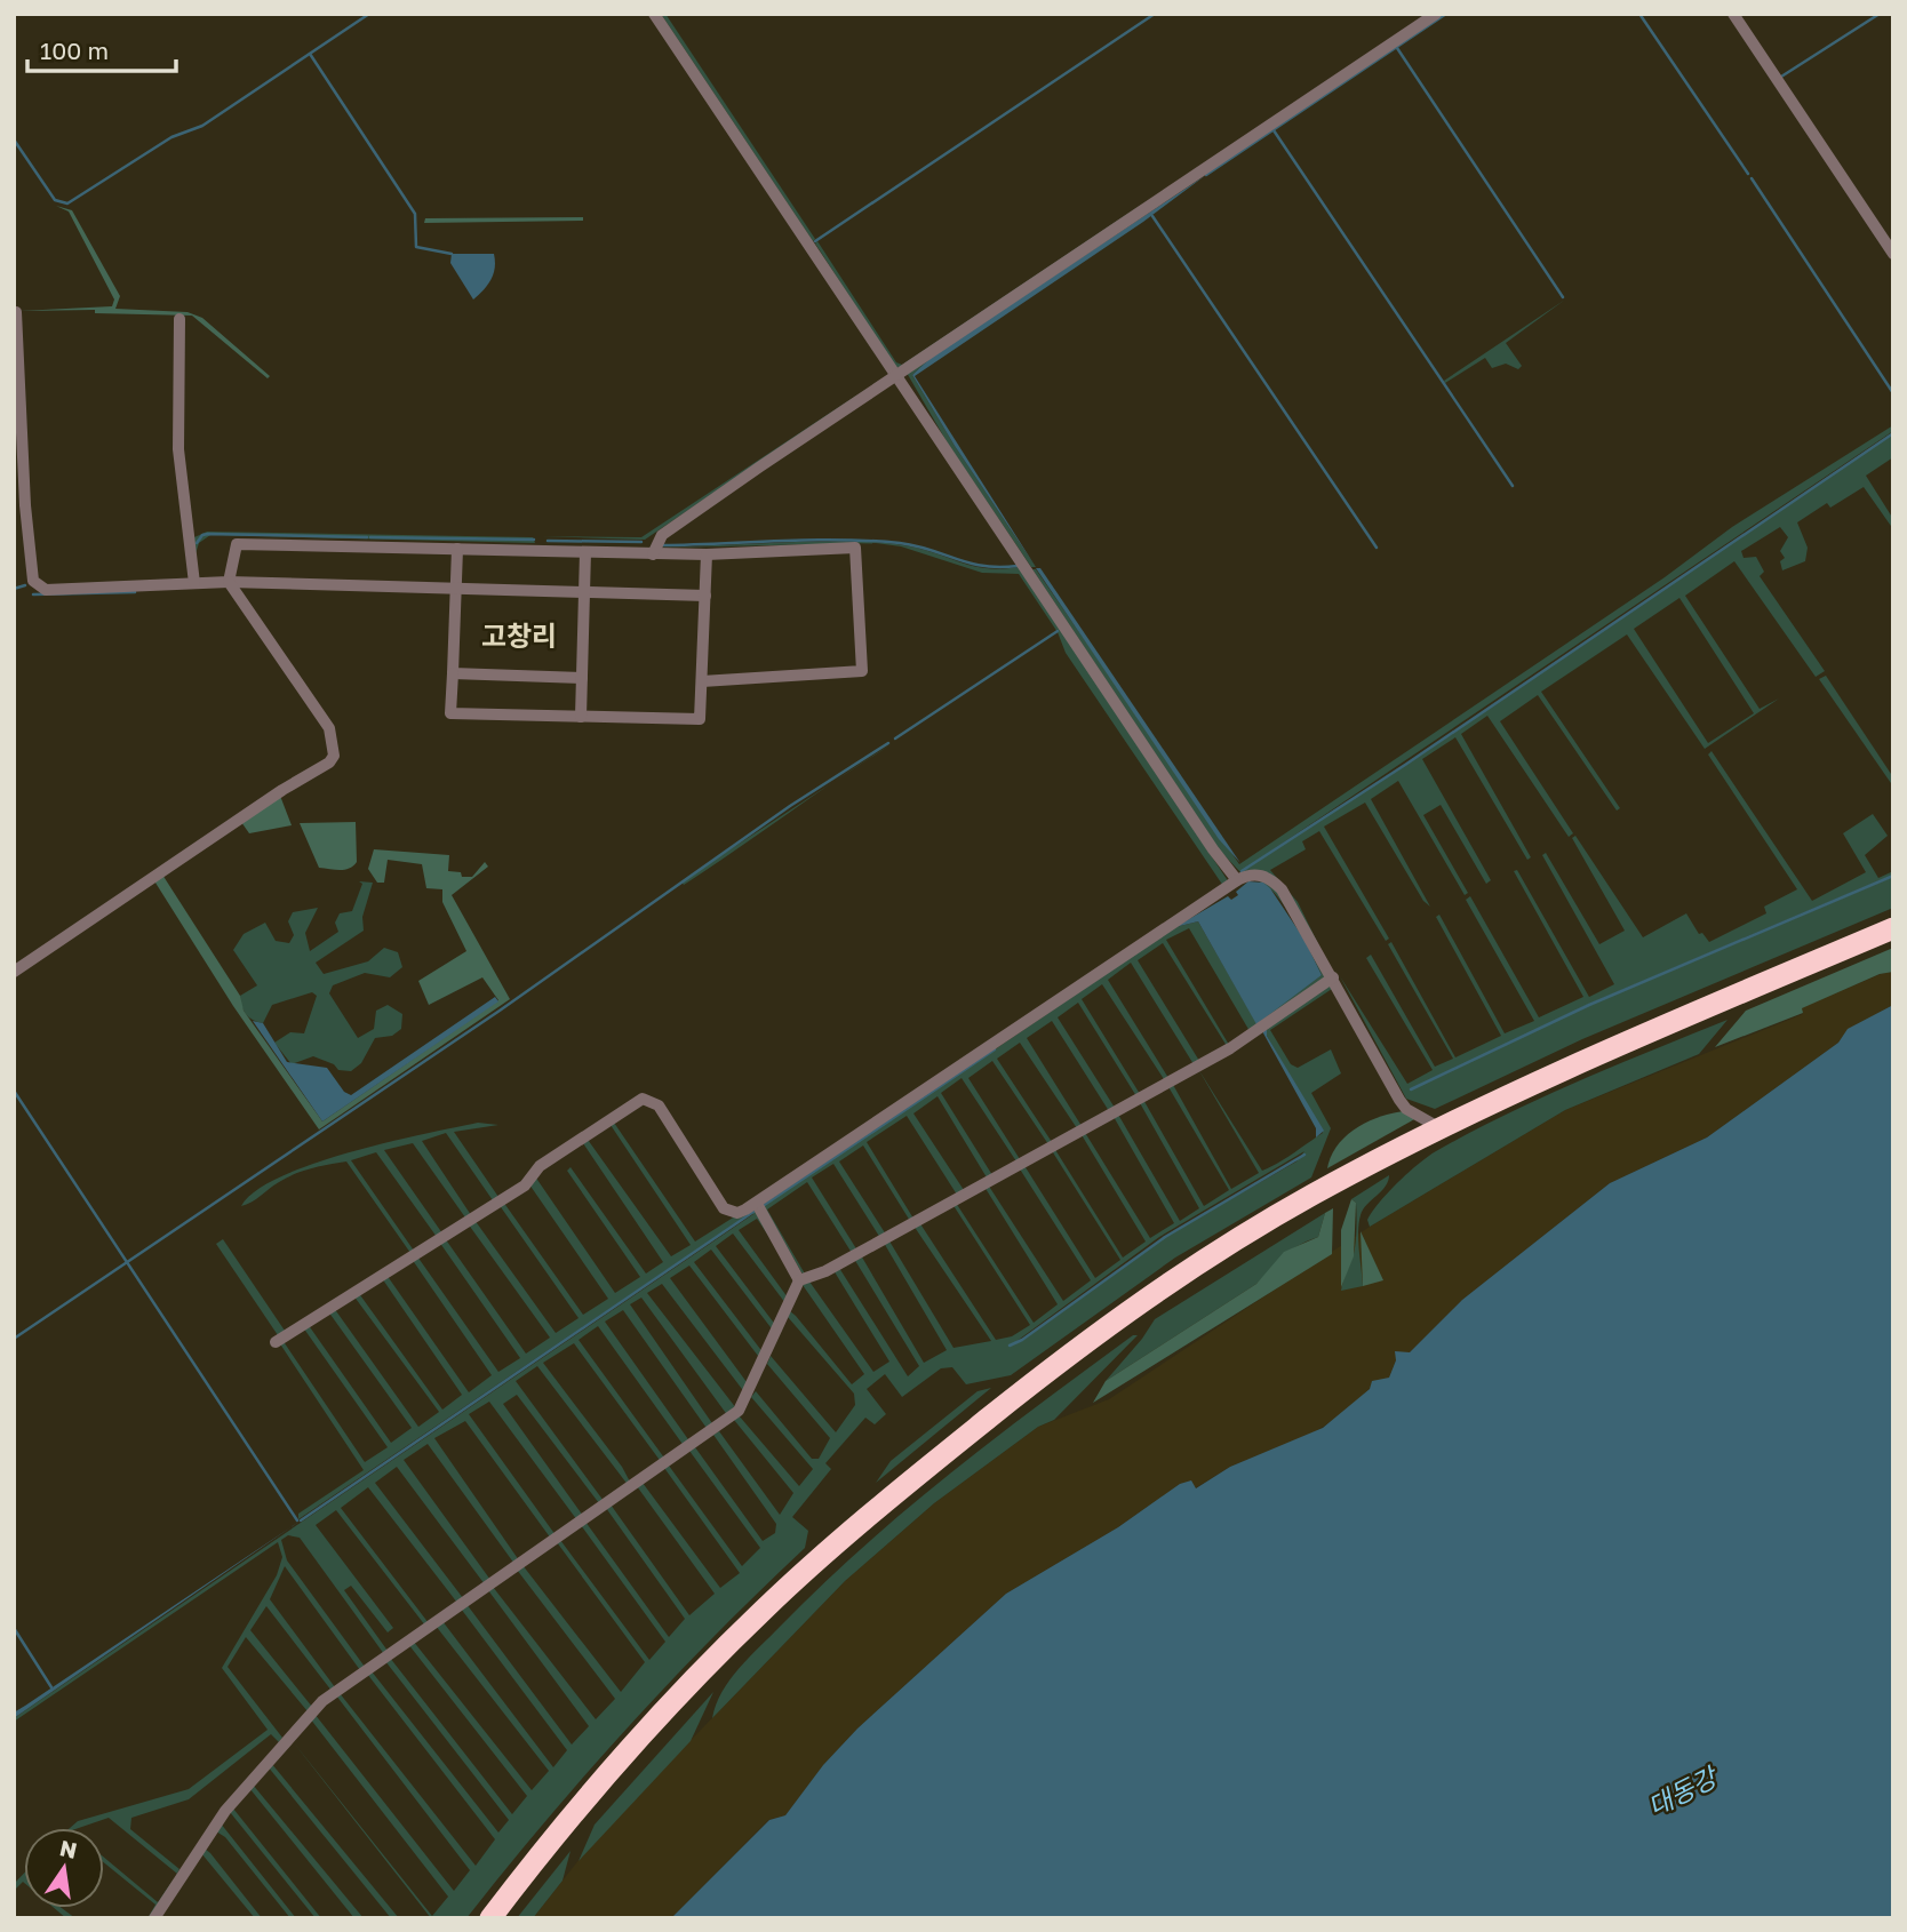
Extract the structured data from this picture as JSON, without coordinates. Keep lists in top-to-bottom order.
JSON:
{
  "districts": ["고창리"],
  "water": ["대동강"],
  "scale_bar": "100 m",
  "north": "top"
}
